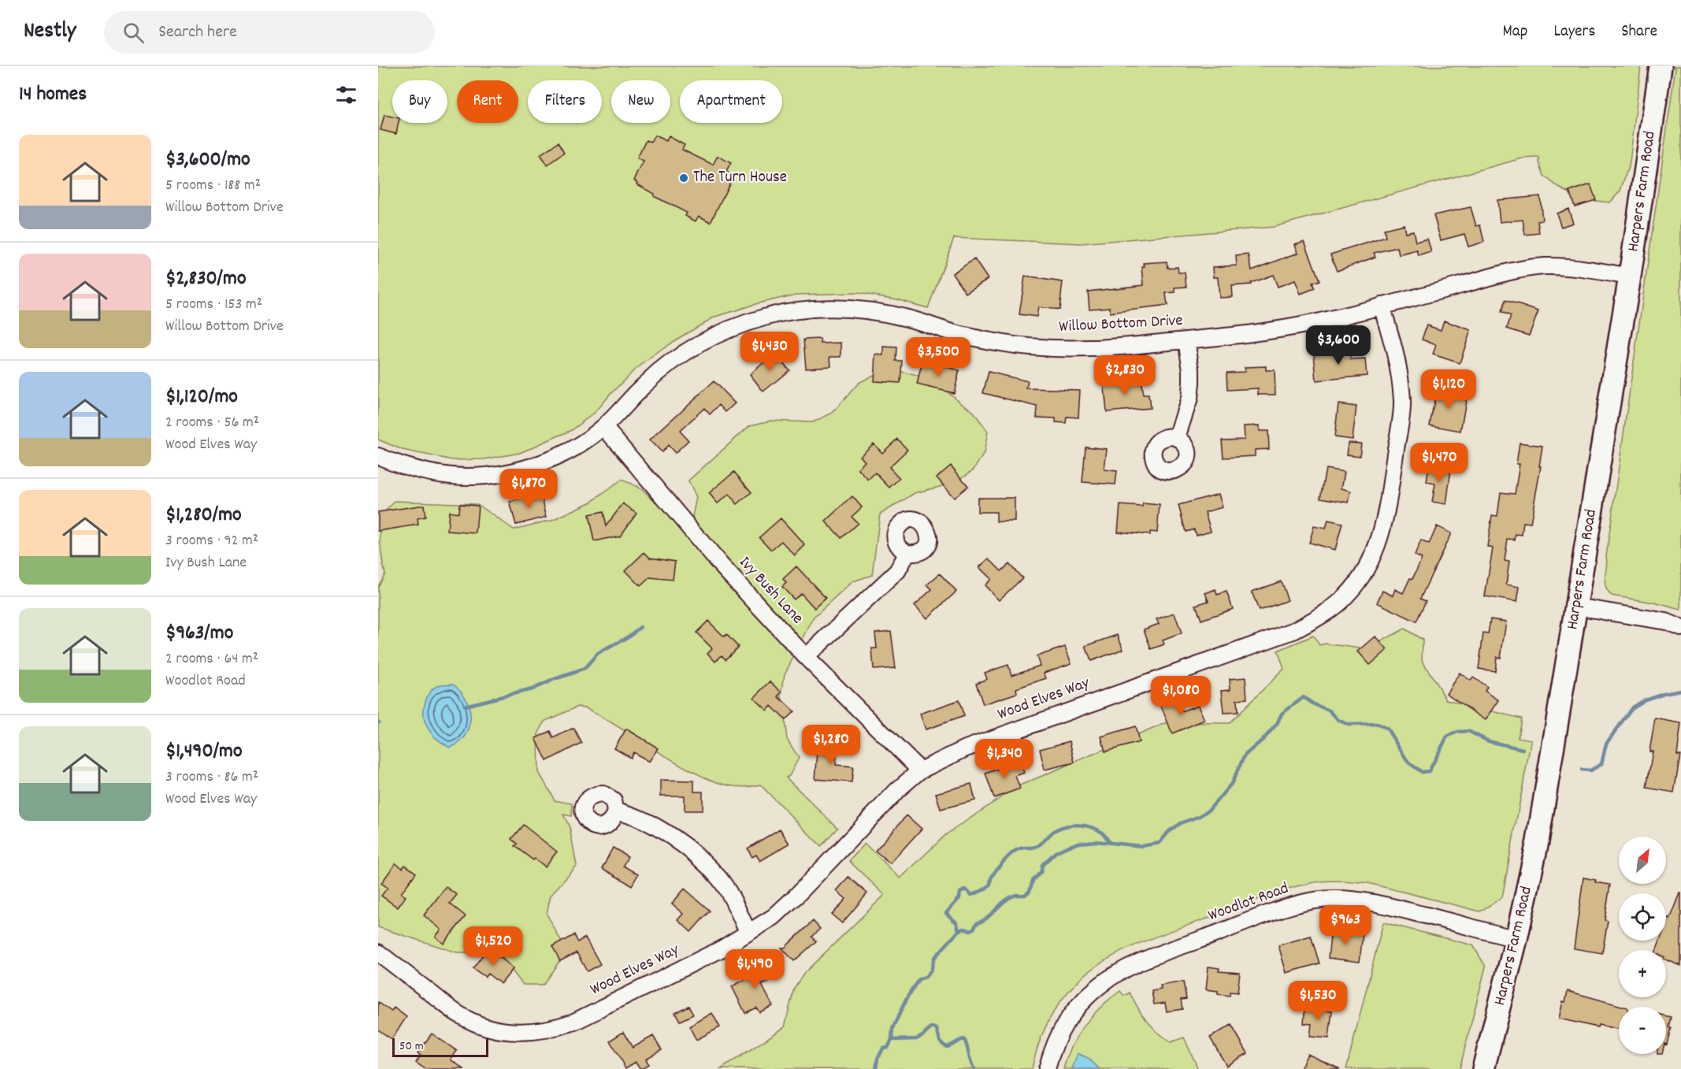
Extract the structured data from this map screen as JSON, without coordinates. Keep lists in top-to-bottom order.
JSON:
{
  "streets": {
    "main road": ["Harpers Farm Road"],
    "street": [
      "Willow Bottom Drive",
      "Ivy Bush Lane",
      "Wood Elves Way",
      "Woodlot Road"
    ]
  },
  "crossings": [
    ["Harpers Farm Road", "Willow Bottom Drive"],
    ["Harpers Farm Road", "Woodlot Road"],
    ["Willow Bottom Drive", "Ivy Bush Lane"],
    ["Willow Bottom Drive", "Wood Elves Way"],
    ["Ivy Bush Lane", "Wood Elves Way"]
  ],
  "places": ["The Turn House"],
  "scale_bar": "50 m",
  "north": "top right",
  "page": {
    "header": "Nestly",
    "search": "Search here",
    "nav": ["Map", "Layers", "Share"],
    "heading": "14 homes",
    "chip": [
      "Buy",
      "Rent",
      "Filters",
      "New",
      "Apartment"
    ],
    "list": [
      {
        "name": "$3,600/mo",
        "note": "5 rooms · 188 m² · Willow Bottom Drive"
      },
      {
        "name": "$2,830/mo",
        "note": "5 rooms · 153 m² · Willow Bottom Drive"
      },
      {
        "name": "$1,120/mo",
        "note": "2 rooms · 56 m² · Wood Elves Way"
      },
      {
        "name": "$1,280/mo",
        "note": "3 rooms · 92 m² · Ivy Bush Lane"
      },
      {
        "name": "$963/mo",
        "note": "2 rooms · 64 m² · Woodlot Road"
      },
      {
        "name": "$1,490/mo",
        "note": "3 rooms · 86 m² · Wood Elves Way"
      }
    ],
    "price": [
      "$3,600",
      "$1,430",
      "$3,500",
      "$2,830",
      "$1,120",
      "$1,470",
      "$1,870",
      "$1,080",
      "$1,280",
      "$1,340",
      "$963",
      "$1,520",
      "$1,490",
      "$1,530"
    ],
    "map_buttons": ["+", "−"],
    "scale": "50 m"
  }
}
